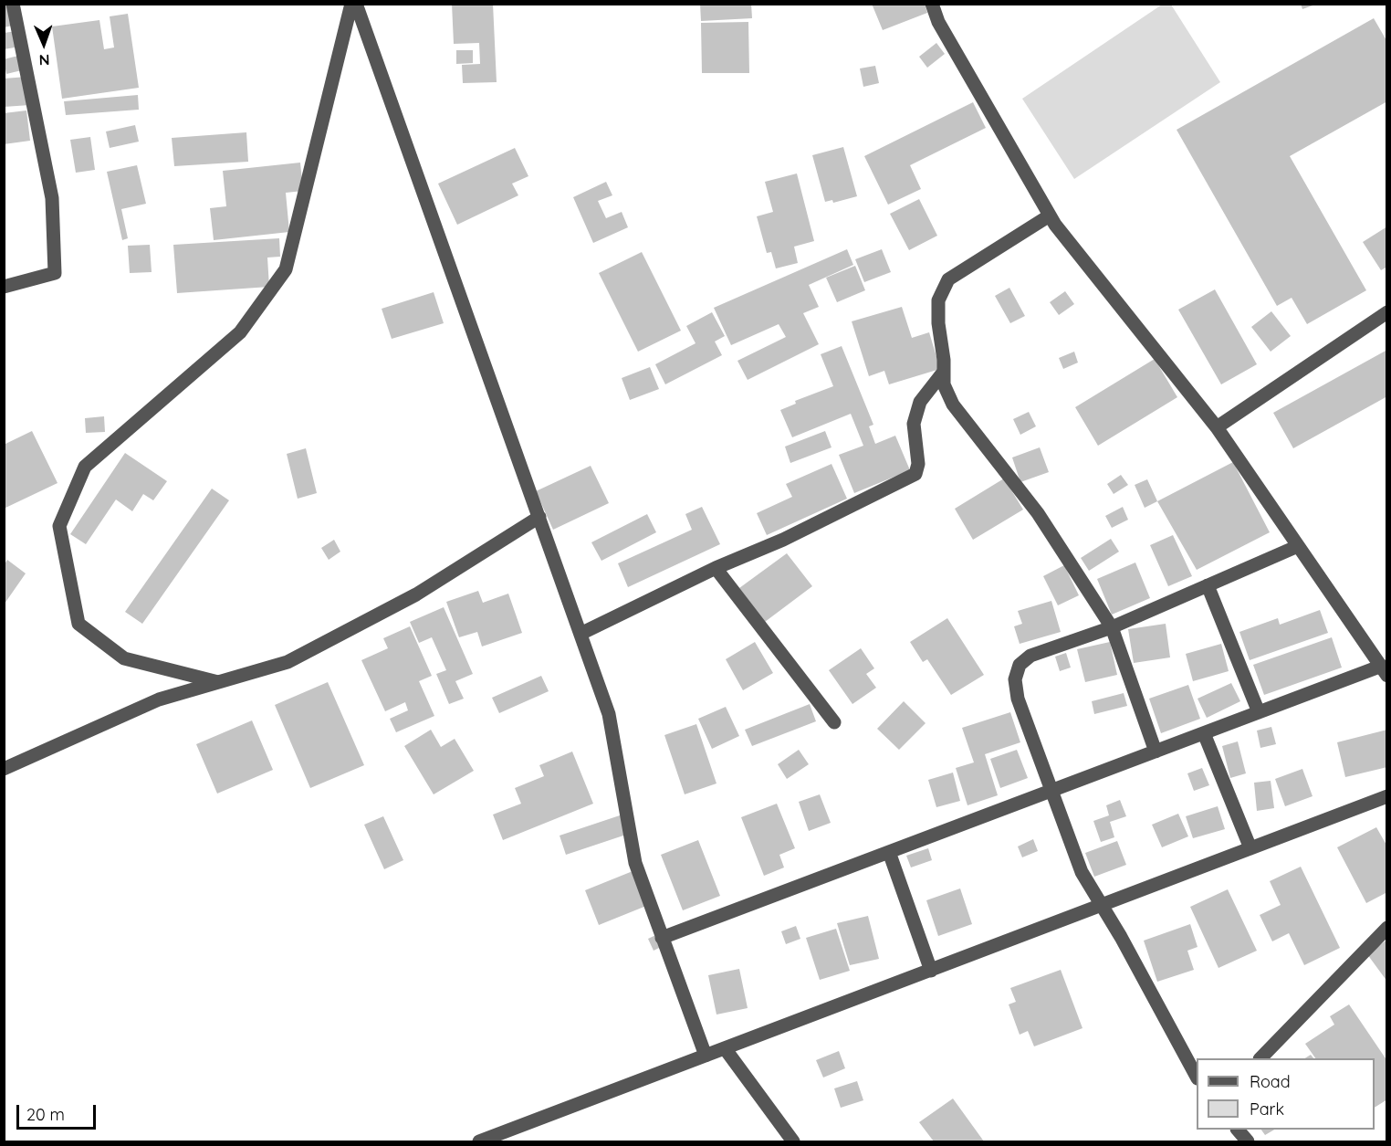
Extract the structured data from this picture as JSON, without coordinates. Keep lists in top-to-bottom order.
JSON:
{
  "legend": ["Road", "Park"],
  "scale_bar": "20 m",
  "north": "bottom"
}
